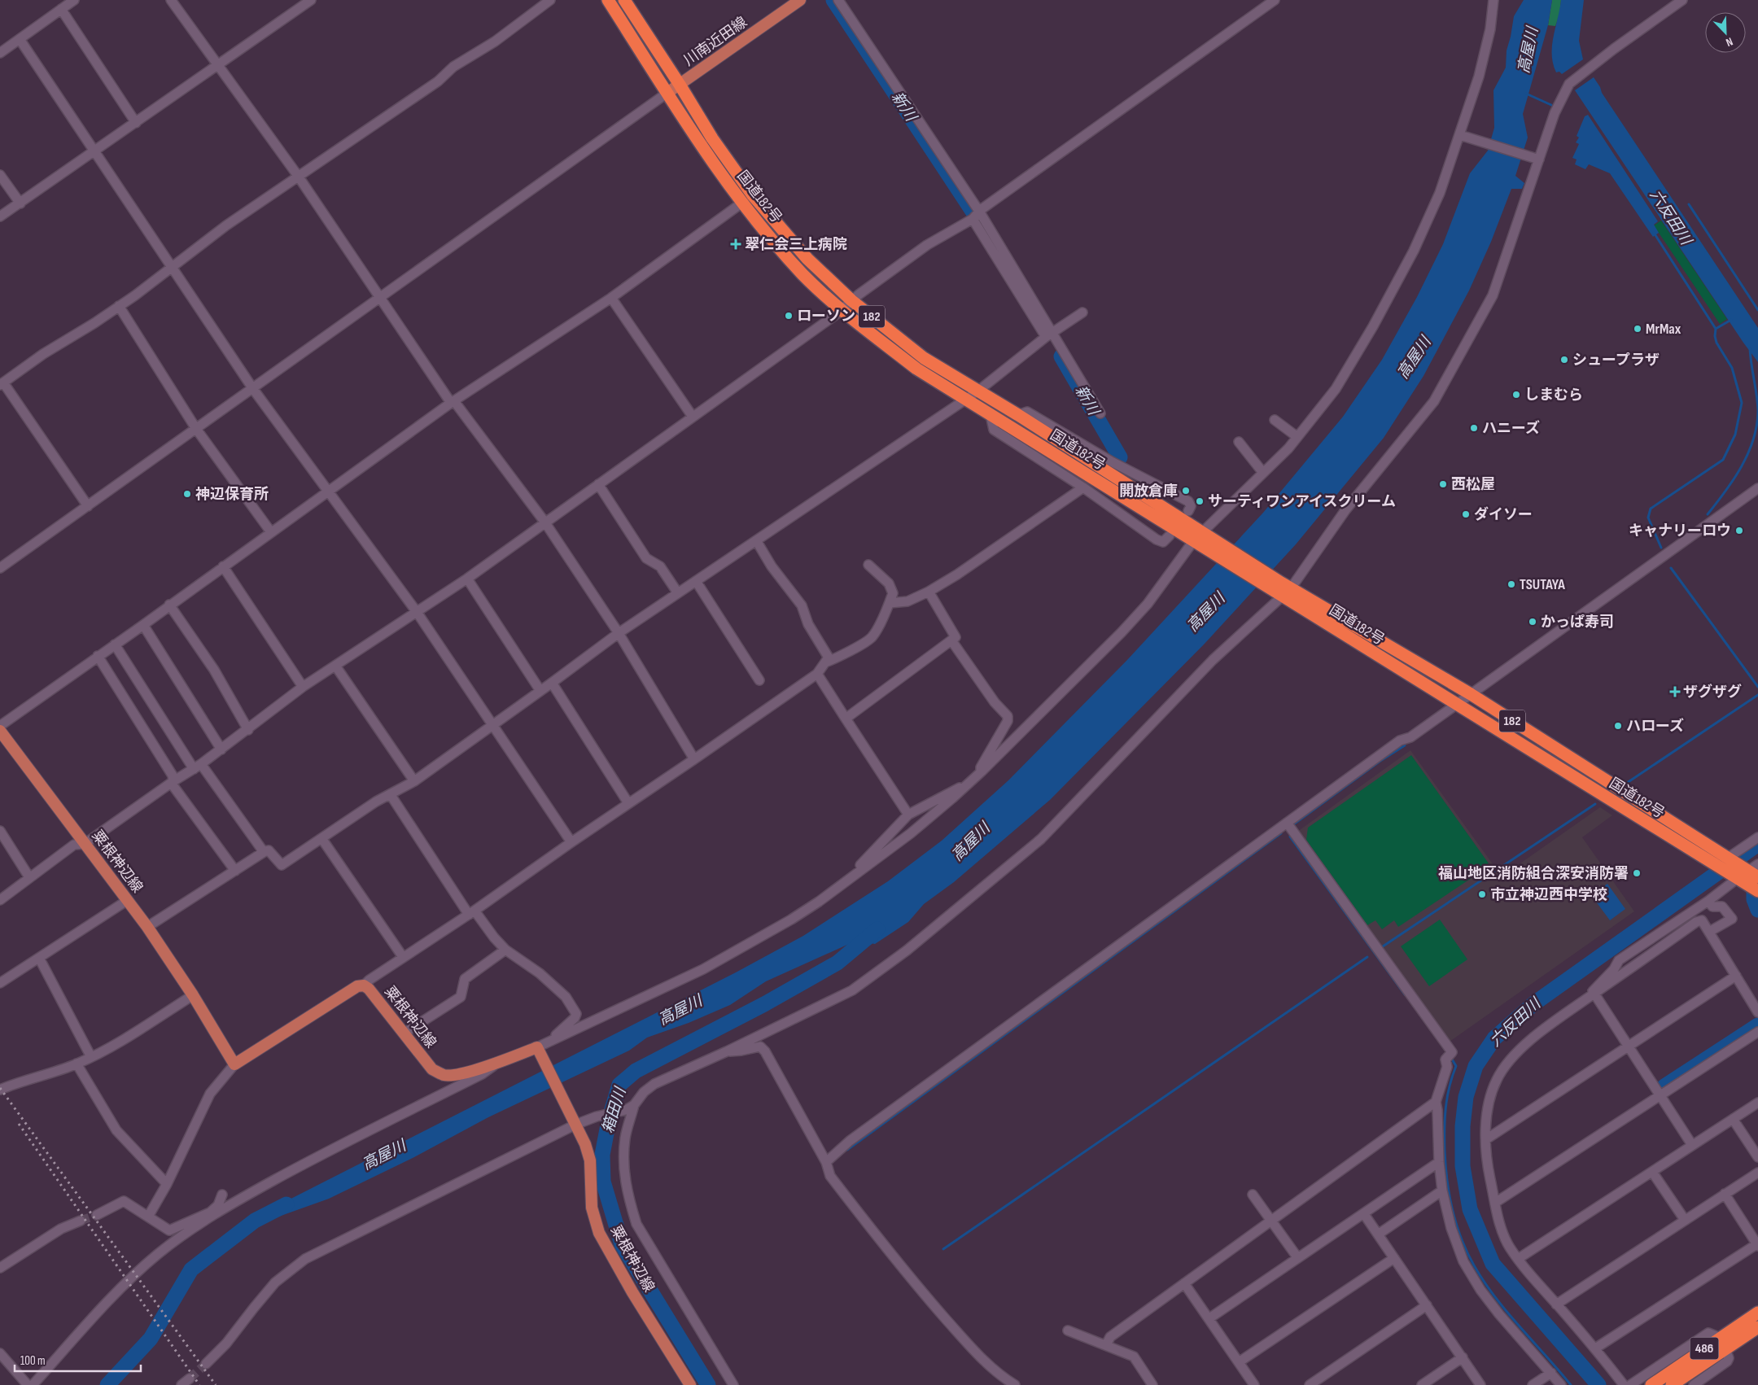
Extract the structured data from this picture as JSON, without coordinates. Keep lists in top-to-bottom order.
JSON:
{
  "streets": {
    "highway": ["国道182号", "182", "486"],
    "main road": ["川南近田線", "粟根神辺線"]
  },
  "crossings": [
    ["川南近田線", "国道182号"]
  ],
  "water": [
    "高屋川",
    "新川",
    "六反田川",
    "箱田川"
  ],
  "places": {
    "health": ["翠仁会三上病院", "ザグザグ"],
    "other": [
      "ローソン",
      "MrMax",
      "シュープラザ",
      "しまむら",
      "ハニーズ",
      "西松屋",
      "開放倉庫",
      "神辺保育所",
      "サーティワンアイスクリーム",
      "ダイソー",
      "キャナリーロウ",
      "TSUTAYA",
      "かっぱ寿司",
      "ハローズ",
      "福山地区消防組合深安消防署",
      "市立神辺西中学校"
    ]
  },
  "scale_bar": "100 m",
  "north": "bottom right"
}
